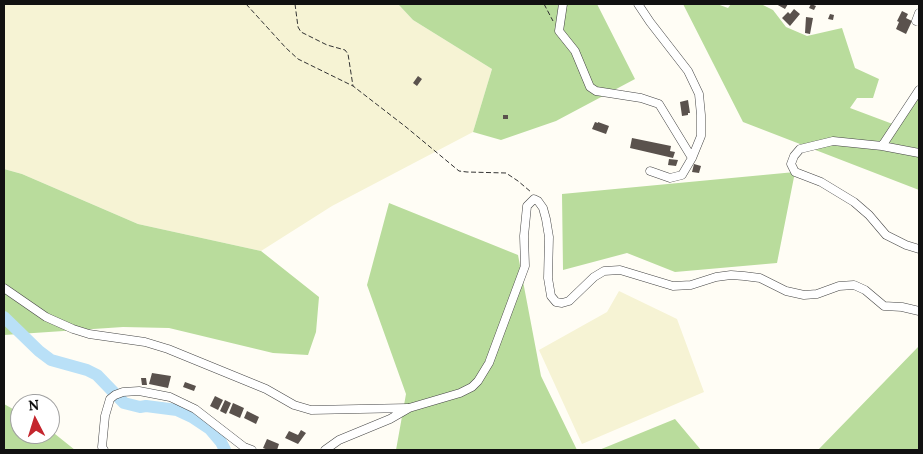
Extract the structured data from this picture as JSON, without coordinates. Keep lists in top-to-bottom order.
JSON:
{
  "north": "top"
}
